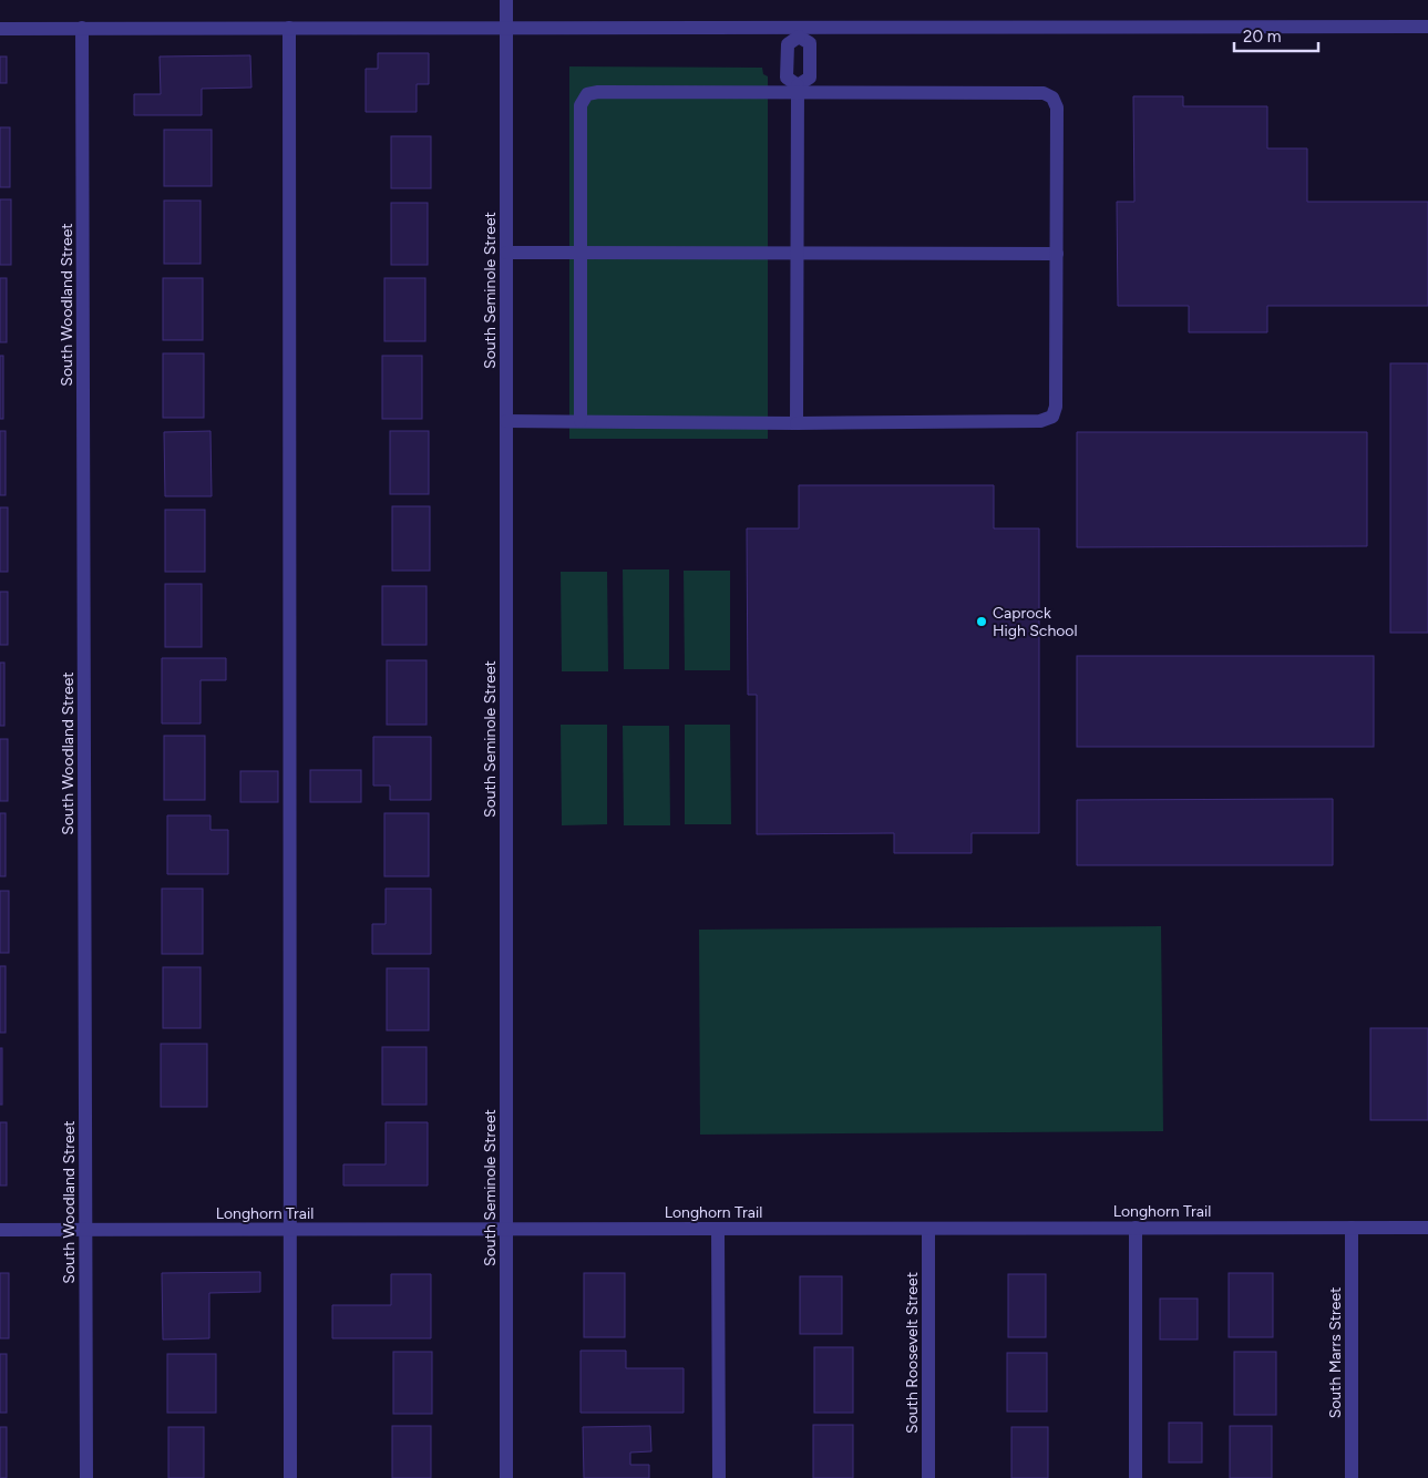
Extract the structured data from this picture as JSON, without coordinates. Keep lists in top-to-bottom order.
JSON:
{
  "streets": {
    "street": [
      "South Seminole Street",
      "South Woodland Street",
      "Longhorn Trail",
      "South Roosevelt Street",
      "South Marrs Street"
    ]
  },
  "crossings": [
    ["South Seminole Street", "Longhorn Trail"],
    ["South Woodland Street", "Longhorn Trail"],
    ["Longhorn Trail", "South Roosevelt Street"],
    ["Longhorn Trail", "South Marrs Street"]
  ],
  "places": ["Caprock High School"],
  "scale_bar": "20 m"
}
